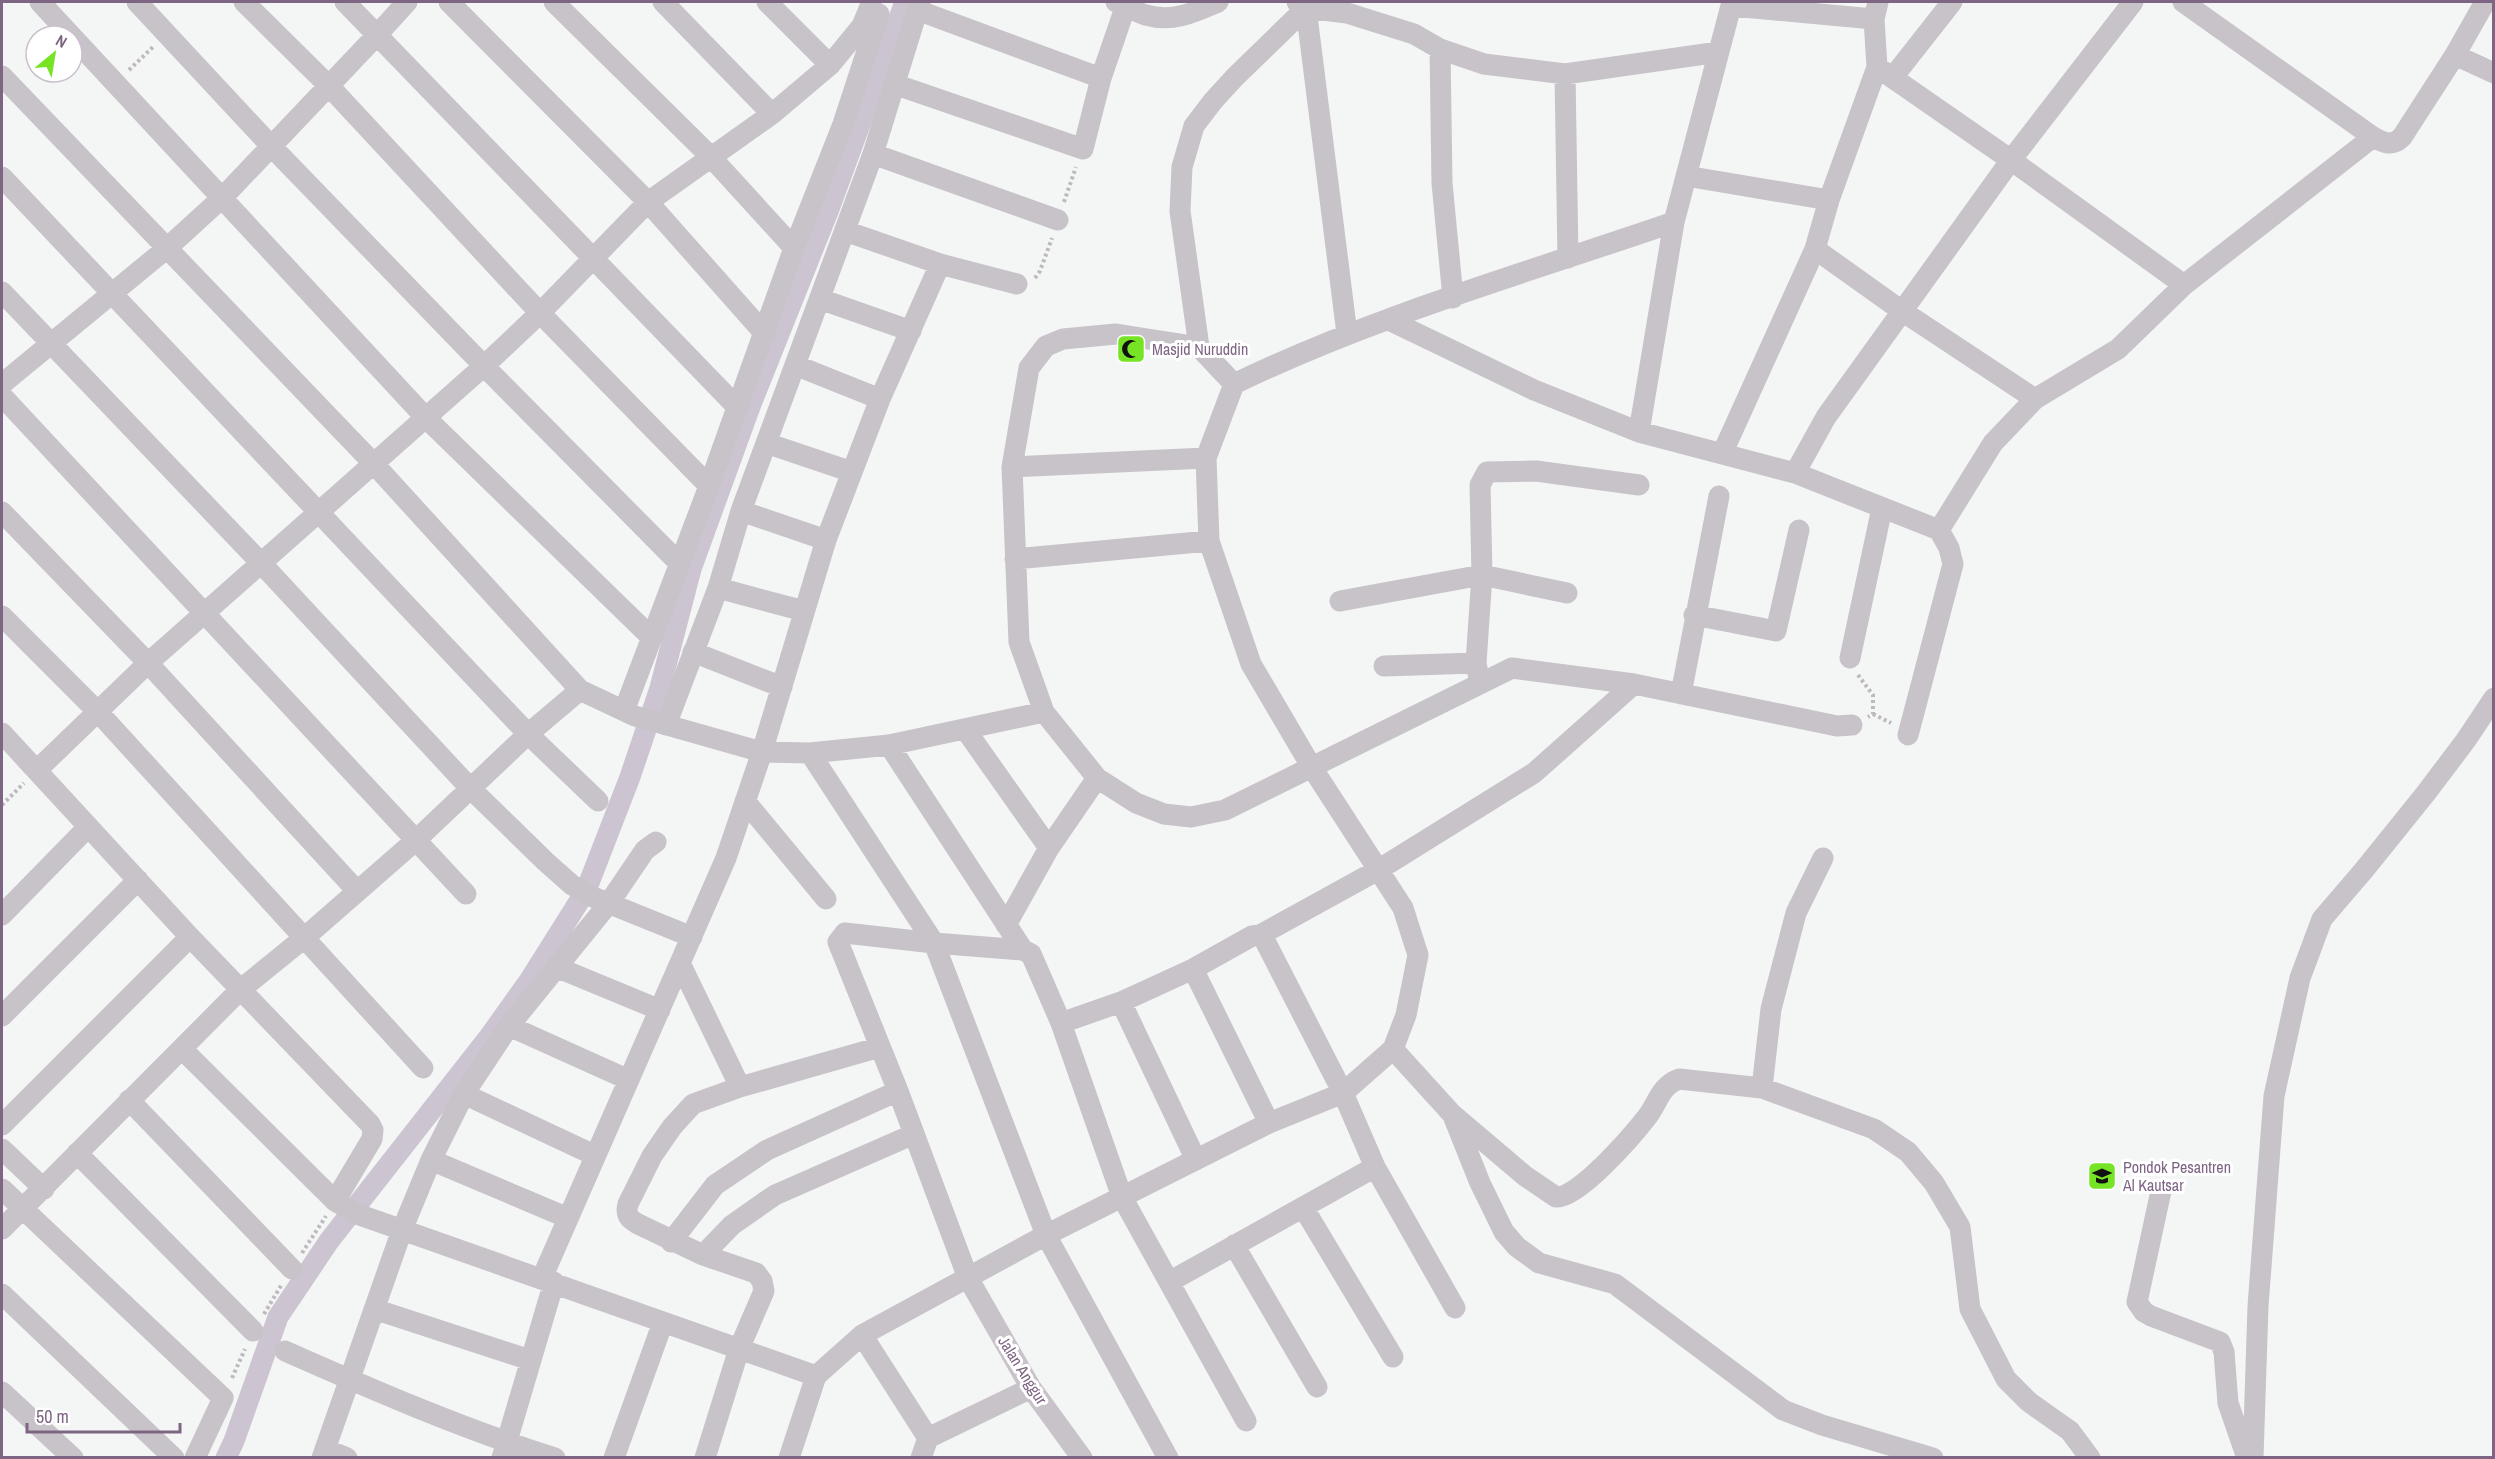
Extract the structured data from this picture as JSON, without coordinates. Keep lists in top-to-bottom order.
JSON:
{
  "streets": {
    "street": ["Jalan Anggur"]
  },
  "places": {
    "mosque": ["Masjid Nuruddin"],
    "school or university": ["Pondok Pesantren Al Kautsar"]
  },
  "scale_bar": "50 m",
  "north": "top right"
}
